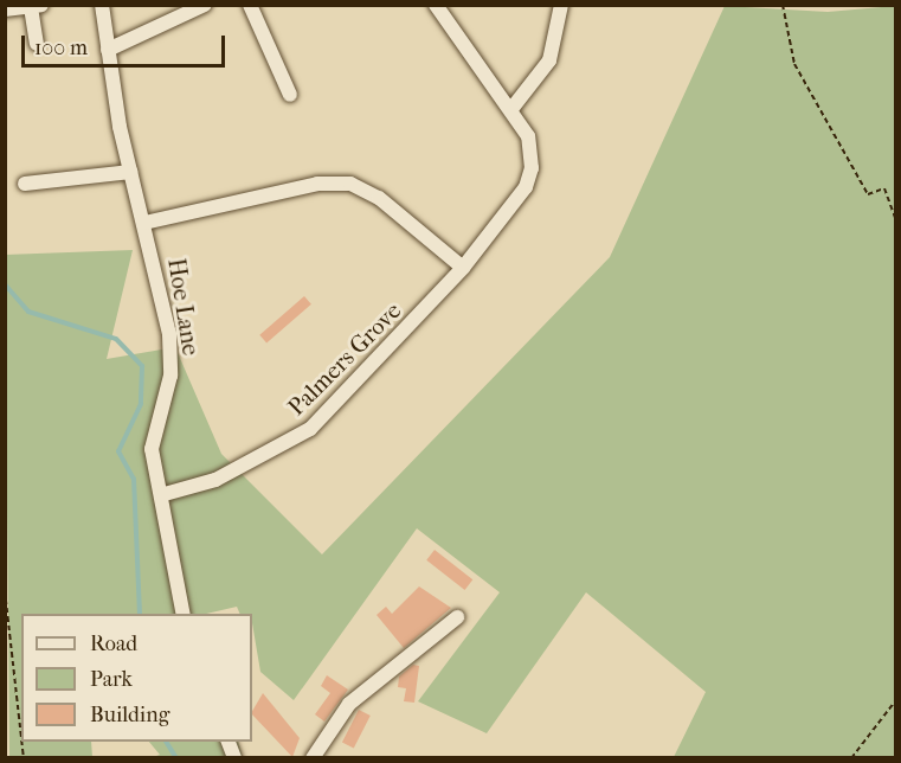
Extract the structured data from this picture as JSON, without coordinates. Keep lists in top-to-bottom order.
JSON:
{
  "streets": {
    "street": ["Hoe Lane", "Palmers Grove"]
  },
  "crossings": [
    ["Hoe Lane", "Palmers Grove"]
  ],
  "legend": ["Road", "Park", "Building"],
  "scale_bar": "100 m"
}
